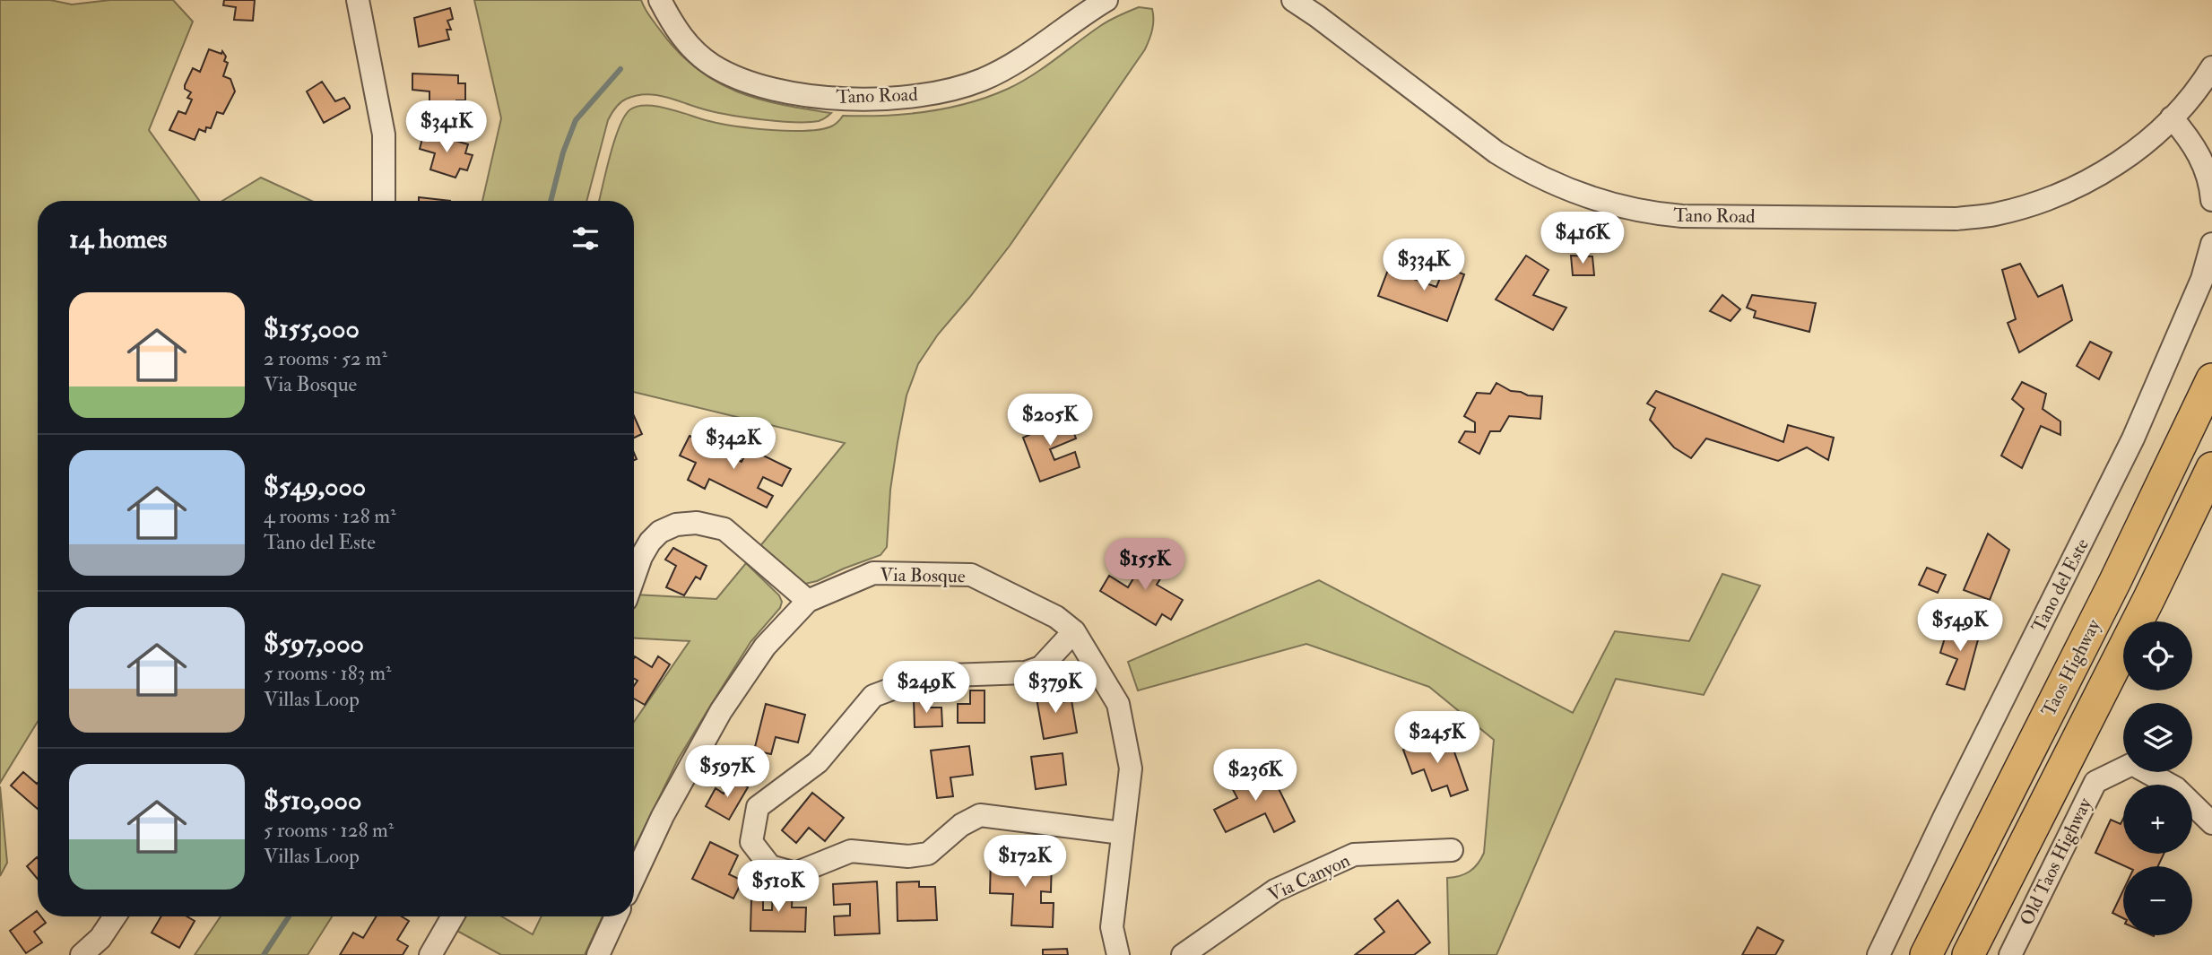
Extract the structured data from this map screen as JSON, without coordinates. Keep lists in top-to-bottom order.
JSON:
{
  "streets": {
    "highway": ["Taos Highway"],
    "street": [
      "Tano Road",
      "Via Bosque",
      "Tano del Este",
      "Old Taos Highway",
      "Via Canyon"
    ]
  },
  "page": {
    "price": [
      "$341K",
      "$416K",
      "$334K",
      "$205K",
      "$342K",
      "$155K",
      "$549K",
      "$249K",
      "$379K",
      "$245K",
      "$597K",
      "$236K",
      "$172K",
      "$510K"
    ],
    "heading": "14 homes",
    "list": [
      {
        "name": "$155,000",
        "note": "2 rooms · 52 m² · Via Bosque"
      },
      {
        "name": "$549,000",
        "note": "4 rooms · 128 m² · Tano del Este"
      },
      {
        "name": "$597,000",
        "note": "5 rooms · 183 m² · Villas Loop"
      },
      {
        "name": "$510,000",
        "note": "5 rooms · 128 m² · Villas Loop"
      }
    ],
    "map_buttons": ["+", "−"]
  }
}
